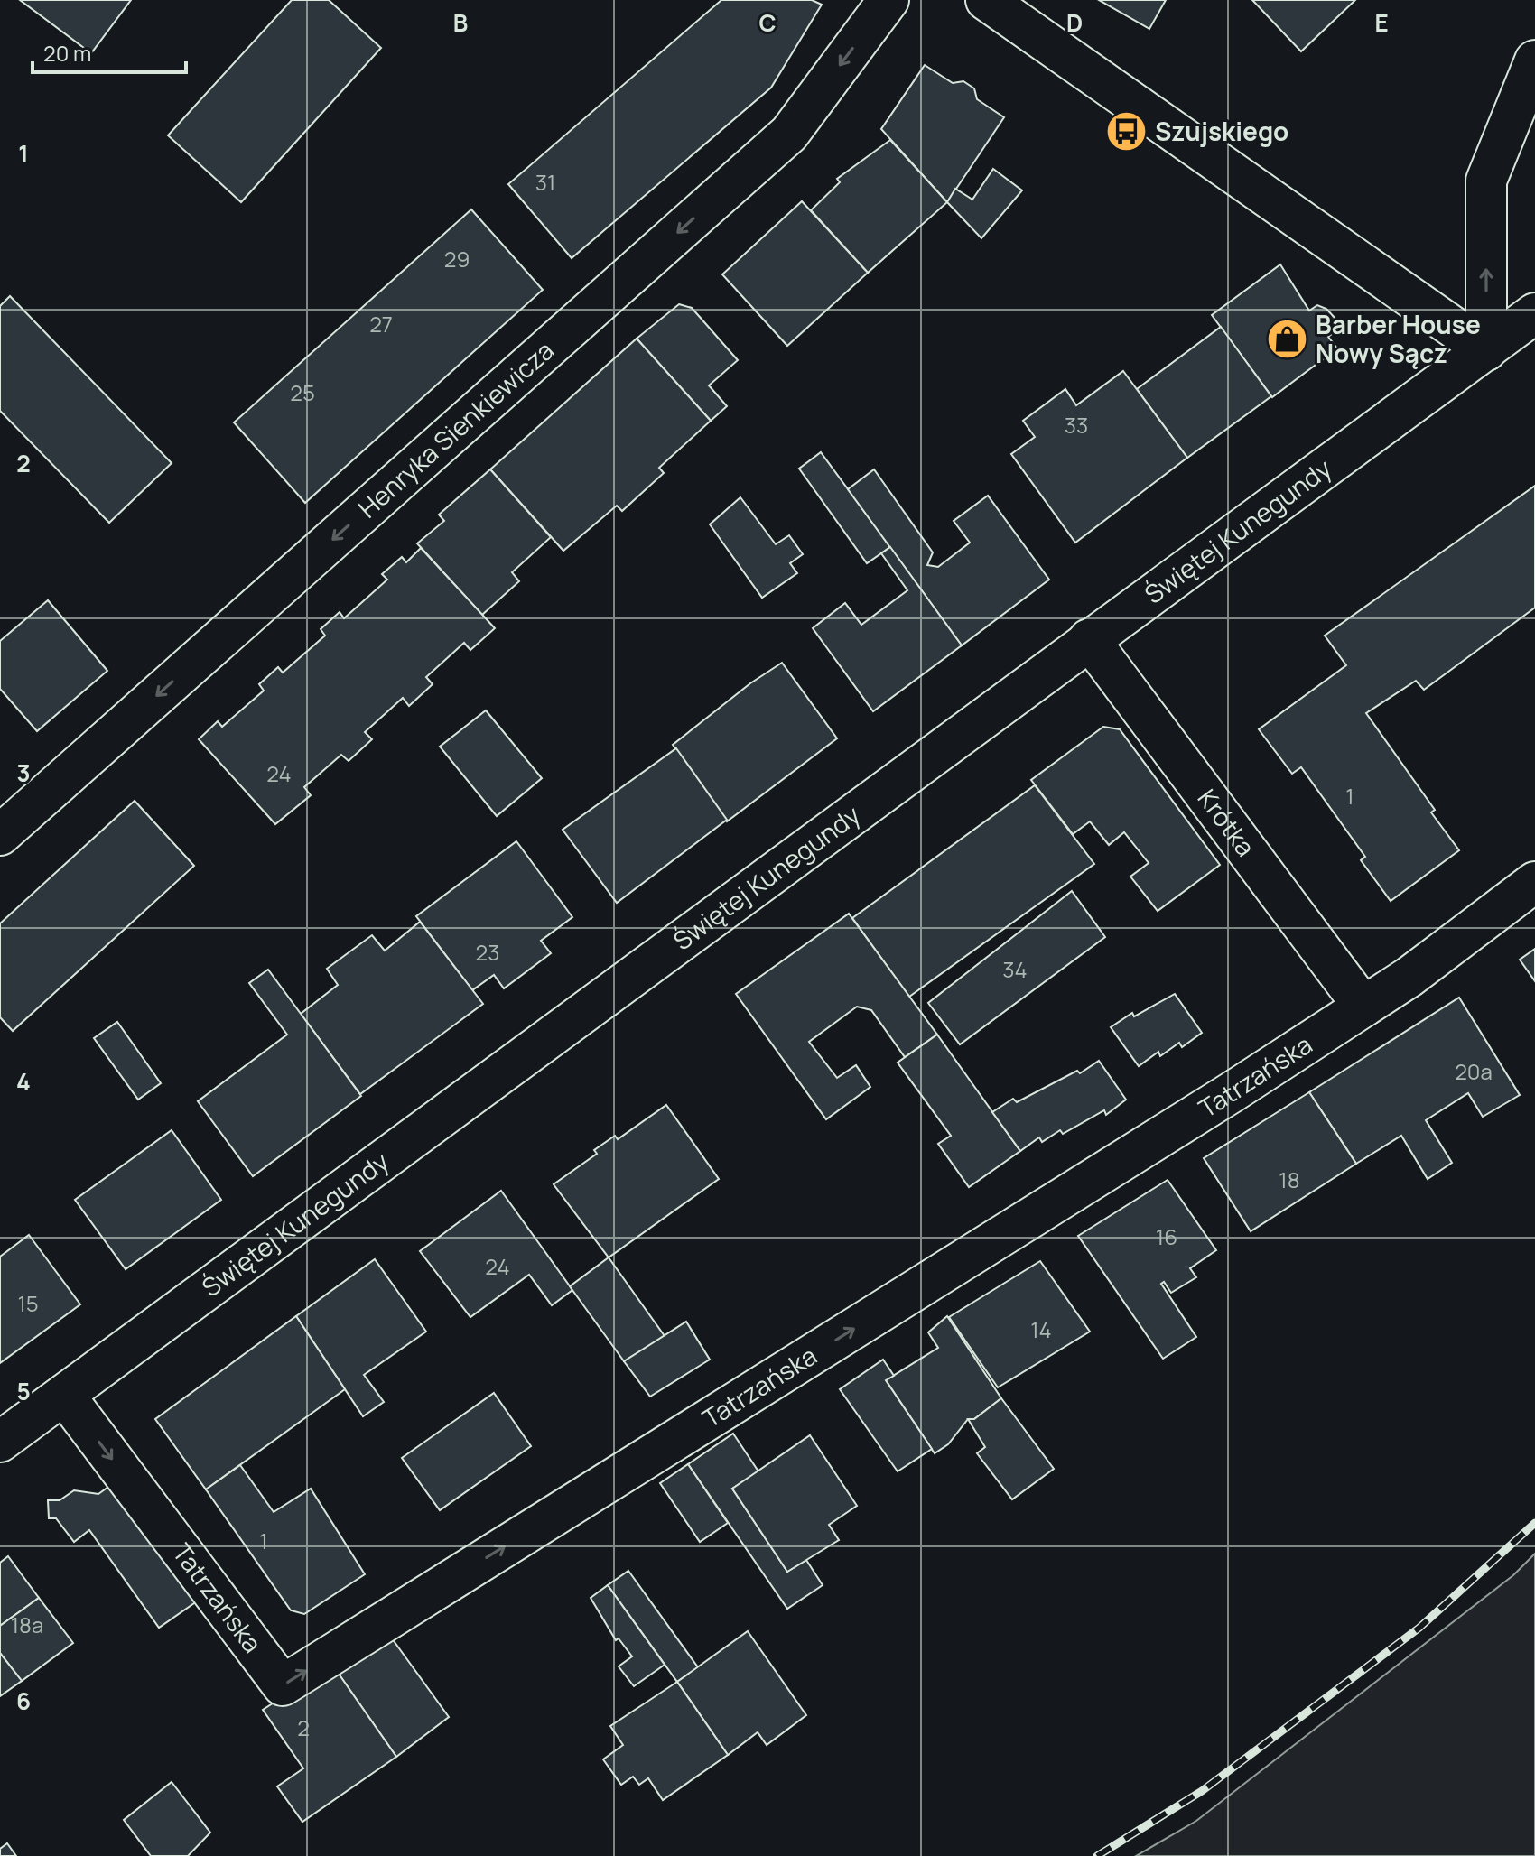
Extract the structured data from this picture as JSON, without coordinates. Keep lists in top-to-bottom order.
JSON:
{
  "streets": {
    "street": [
      "Henryka Sienkiewicza",
      "Świętej Kunegundy",
      "Krótka",
      "Tatrzańska"
    ]
  },
  "crossings": [
    ["Świętej Kunegundy", "Krótka"],
    ["Świętej Kunegundy", "Tatrzańska"],
    ["Krótka", "Tatrzańska"]
  ],
  "one_way": ["Henryka Sienkiewicza", "Tatrzańska"],
  "places": {
    "bus stop": ["Szujskiego"],
    "shop": ["Barber House Nowy Sącz"]
  },
  "house_numbers": [
    "31",
    "29",
    "27",
    "25",
    "33",
    "24",
    "1",
    "23",
    "34",
    "20a",
    "18",
    "16",
    "24",
    "15",
    "14",
    "1",
    "18a",
    "2"
  ],
  "scale_bar": "20 m",
  "grid": {
    "columns": [
      "B",
      "C",
      "D",
      "E"
    ],
    "rows": [
      "1",
      "2",
      "3",
      "4",
      "5",
      "6"
    ]
  }
}
